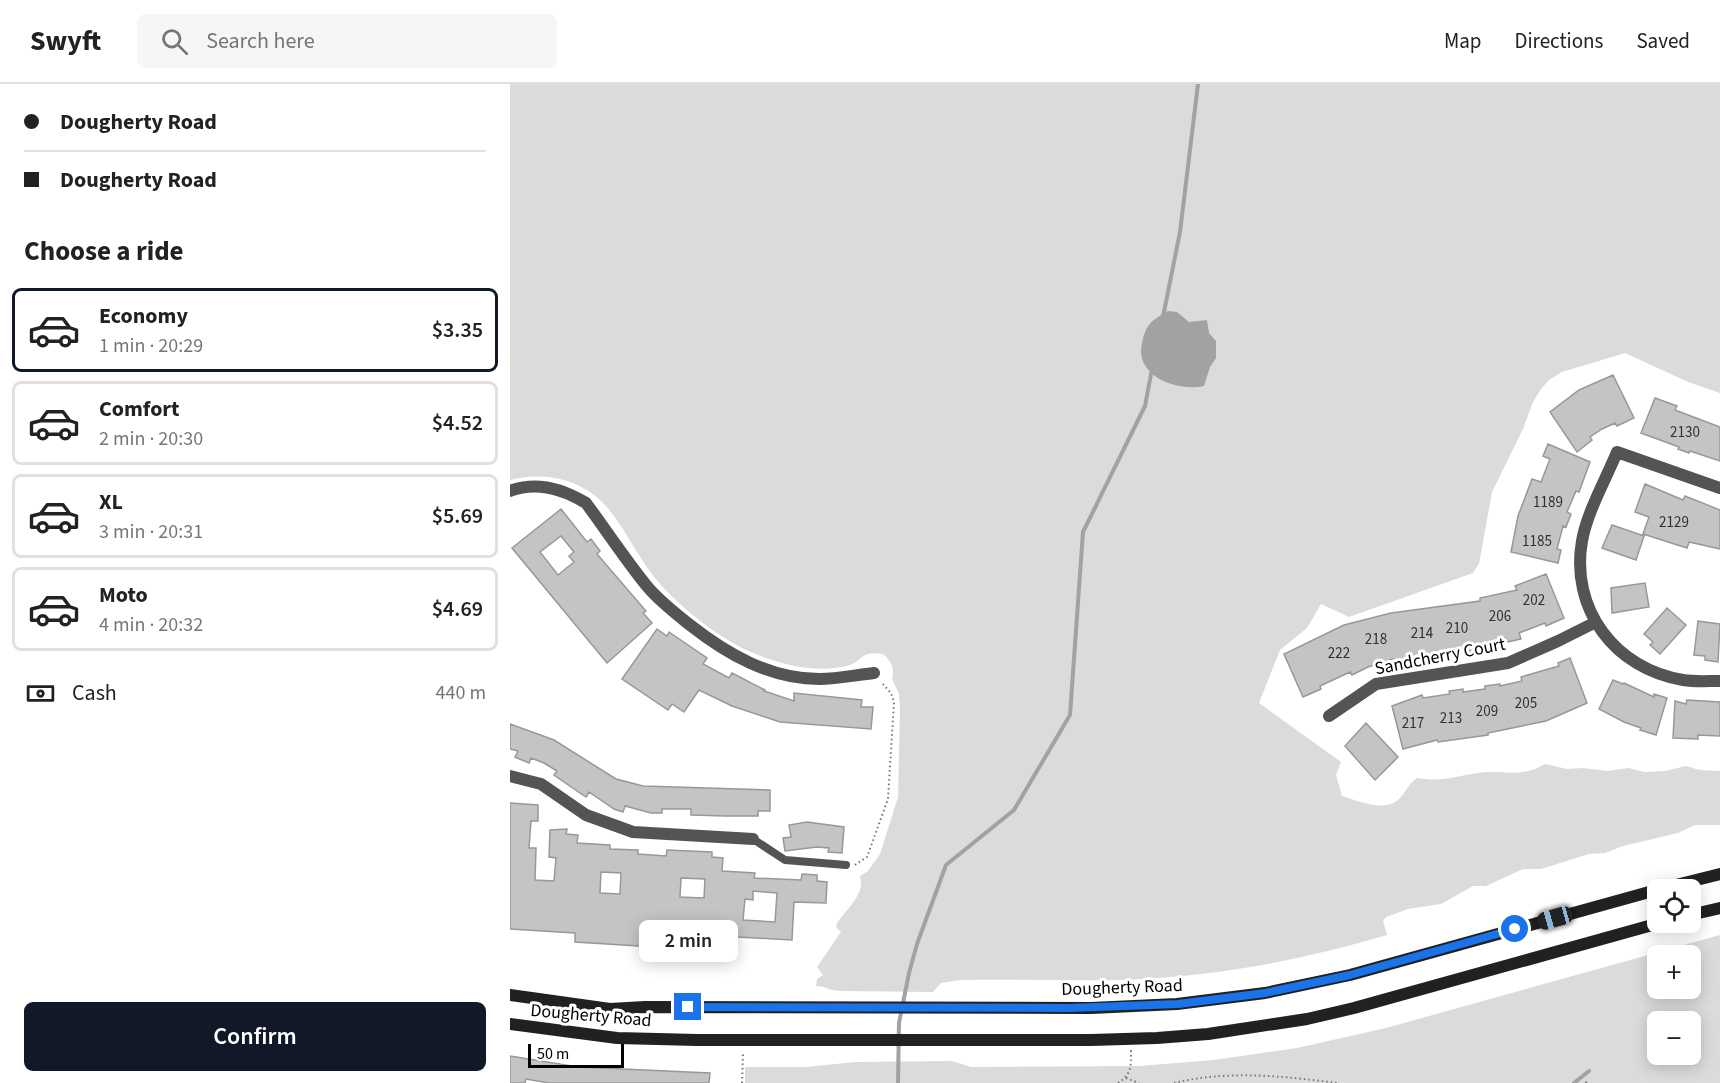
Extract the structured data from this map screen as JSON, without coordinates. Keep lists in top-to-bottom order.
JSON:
{
  "streets": {
    "main road": ["Dougherty Road"],
    "street": ["Sandcherry Court"]
  },
  "house_numbers": [
    "2130",
    "1189",
    "2129",
    "1185",
    "202",
    "206",
    "210",
    "214",
    "218",
    "222",
    "205",
    "209",
    "213",
    "217"
  ],
  "scale_bar": "50 m",
  "page": {
    "header": "Swyft",
    "search": "Search here",
    "nav": ["Map", "Directions", "Saved"],
    "banner": ["Dougherty Road", "Dougherty Road"],
    "heading": "Choose a ride",
    "list": [
      {
        "name": "Economy",
        "note": "1 min · 20:29",
        "value": "$3.35"
      },
      {
        "name": "Comfort",
        "note": "2 min · 20:30",
        "value": "$4.52"
      },
      {
        "name": "XL",
        "note": "3 min · 20:31",
        "value": "$5.69"
      },
      {
        "name": "Moto",
        "note": "4 min · 20:32",
        "value": "$4.69"
      }
    ],
    "pay": ["Cash", "440 m"],
    "map_buttons": ["+", "−"],
    "bubble": "2 min",
    "buttons": "Confirm",
    "scale": "50 m"
  }
}
